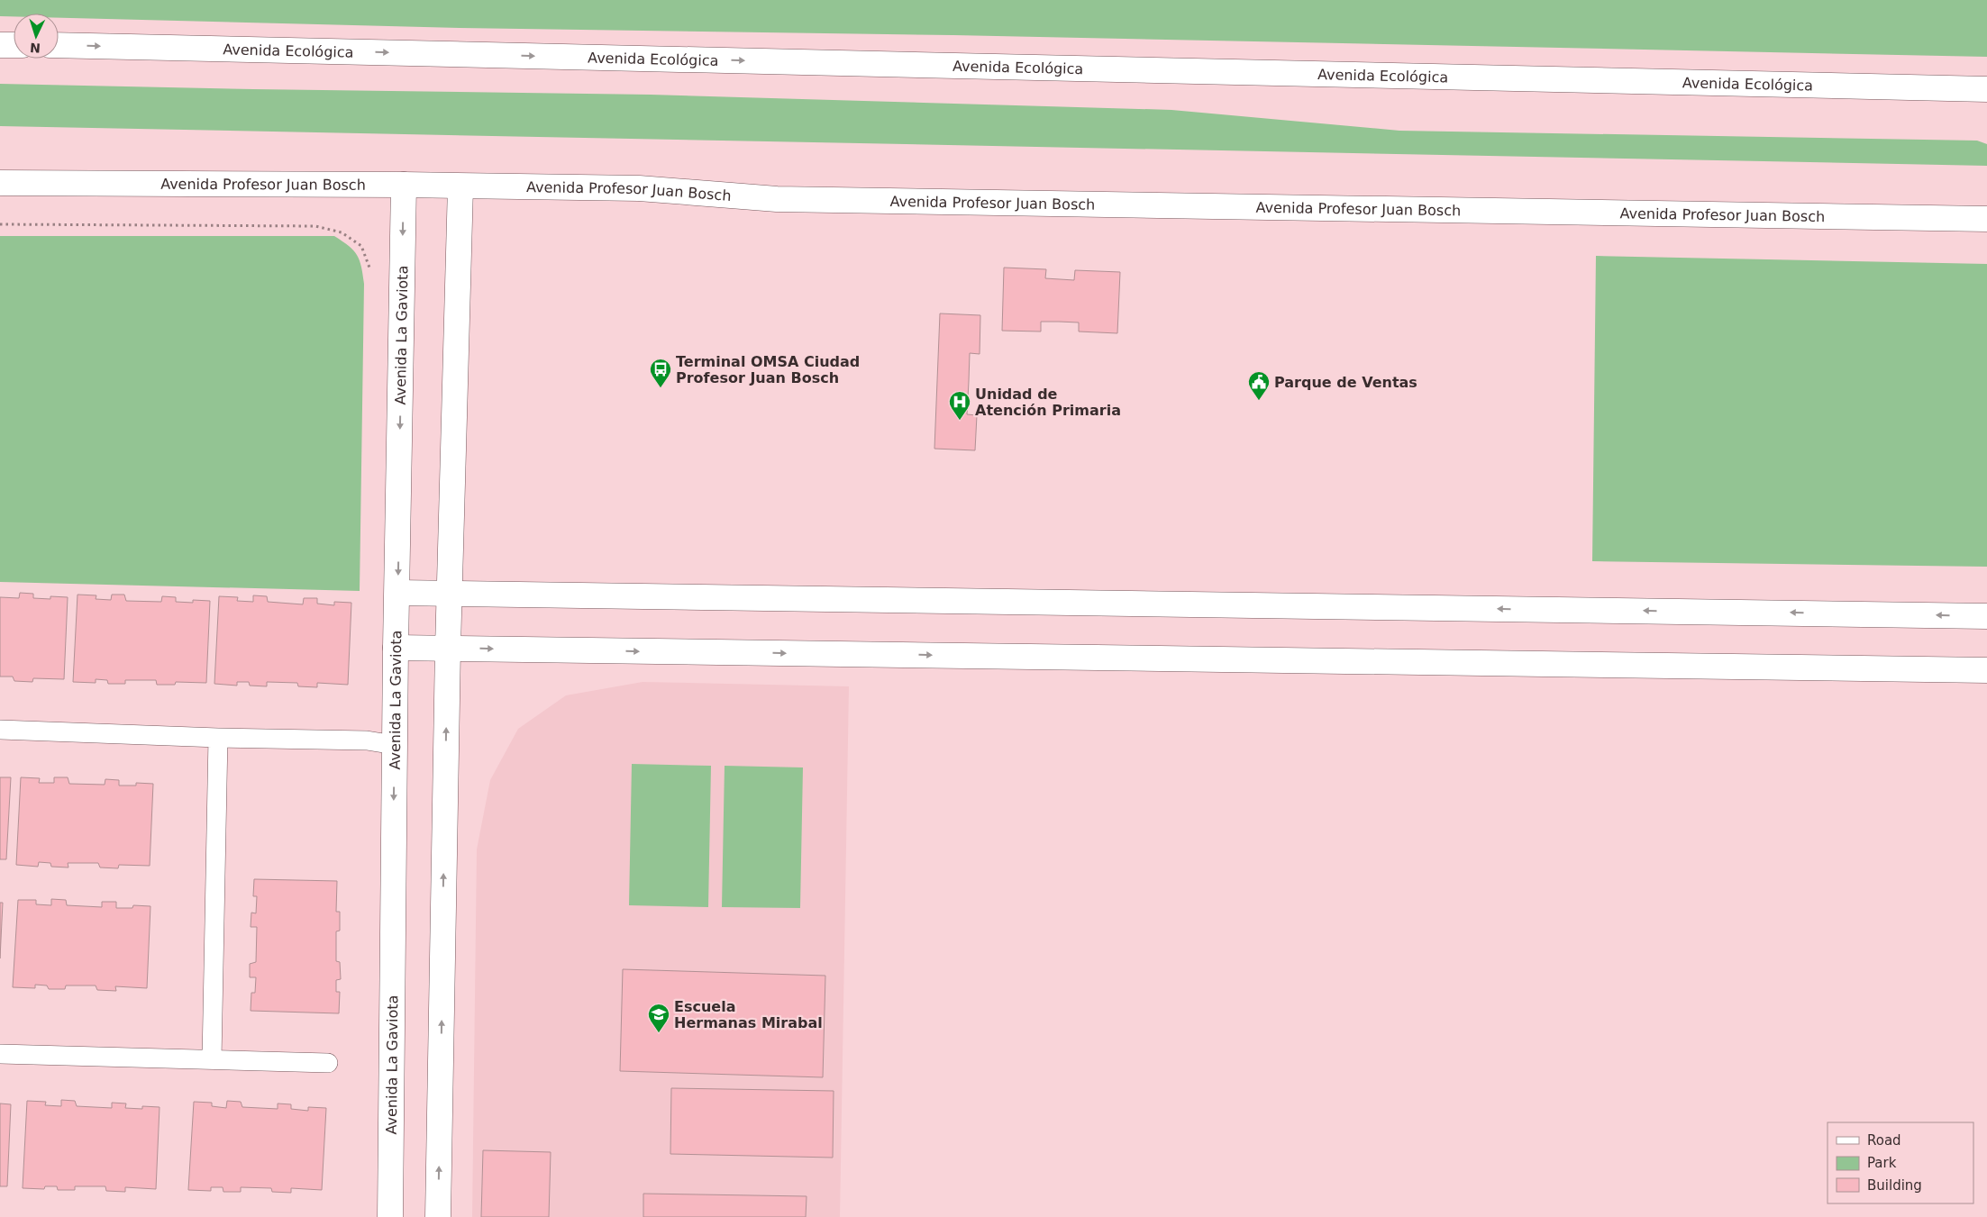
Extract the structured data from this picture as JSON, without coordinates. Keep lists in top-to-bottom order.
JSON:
{
  "streets": {
    "street": ["Avenida Ecológica", "Avenida Profesor Juan Bosch", "Avenida La Gaviota"]
  },
  "crossings": [
    ["Avenida Profesor Juan Bosch", "Avenida La Gaviota"]
  ],
  "one_way": ["Avenida Ecológica"],
  "places": {
    "bus stop": ["Terminal OMSA Ciudad Profesor Juan Bosch"],
    "public building": ["Parque de Ventas"],
    "hospital": ["Unidad de Atención Primaria"],
    "school or university": ["Escuela Hermanas Mirabal"]
  },
  "legend": ["Road", "Park", "Building"],
  "north": "bottom"
}
